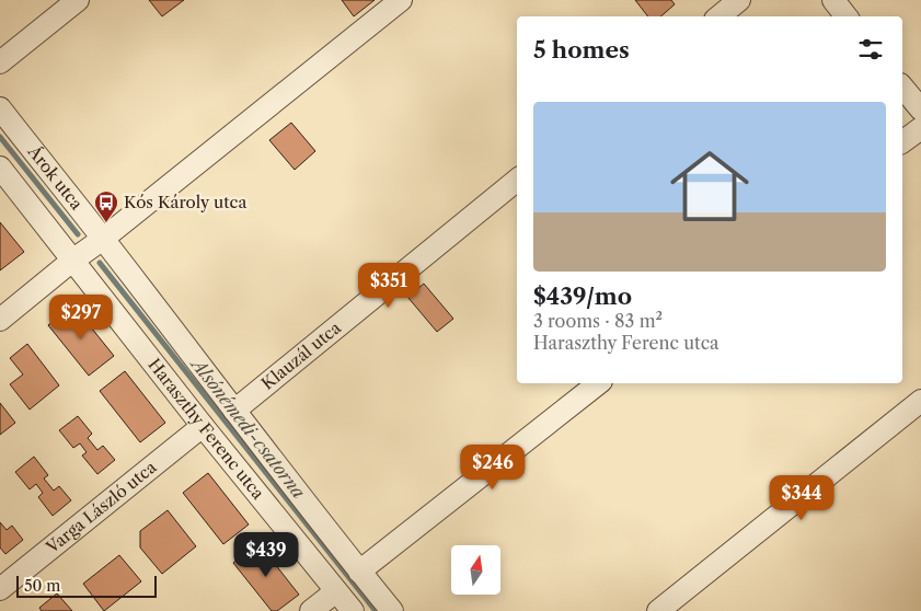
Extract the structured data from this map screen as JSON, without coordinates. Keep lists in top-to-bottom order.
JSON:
{
  "streets": {
    "street": [
      "Árok utca",
      "Klauzál utca",
      "Haraszthy Ferenc utca",
      "Varga László utca"
    ]
  },
  "crossings": [
    ["Árok utca", "Klauzál utca"],
    ["Haraszthy Ferenc utca", "Varga László utca"]
  ],
  "water": ["Alsónémedi-csatorna"],
  "places": {
    "bus stop": ["Kós Károly utca"]
  },
  "scale_bar": "50 m",
  "north": "top",
  "page": {
    "heading": "5 homes",
    "list": [
      {
        "name": "$439/mo",
        "note": "3 rooms · 83 m² · Haraszthy Ferenc utca"
      }
    ],
    "price": [
      "$351",
      "$297",
      "$246",
      "$344",
      "$439"
    ],
    "scale": "50 m"
  }
}
